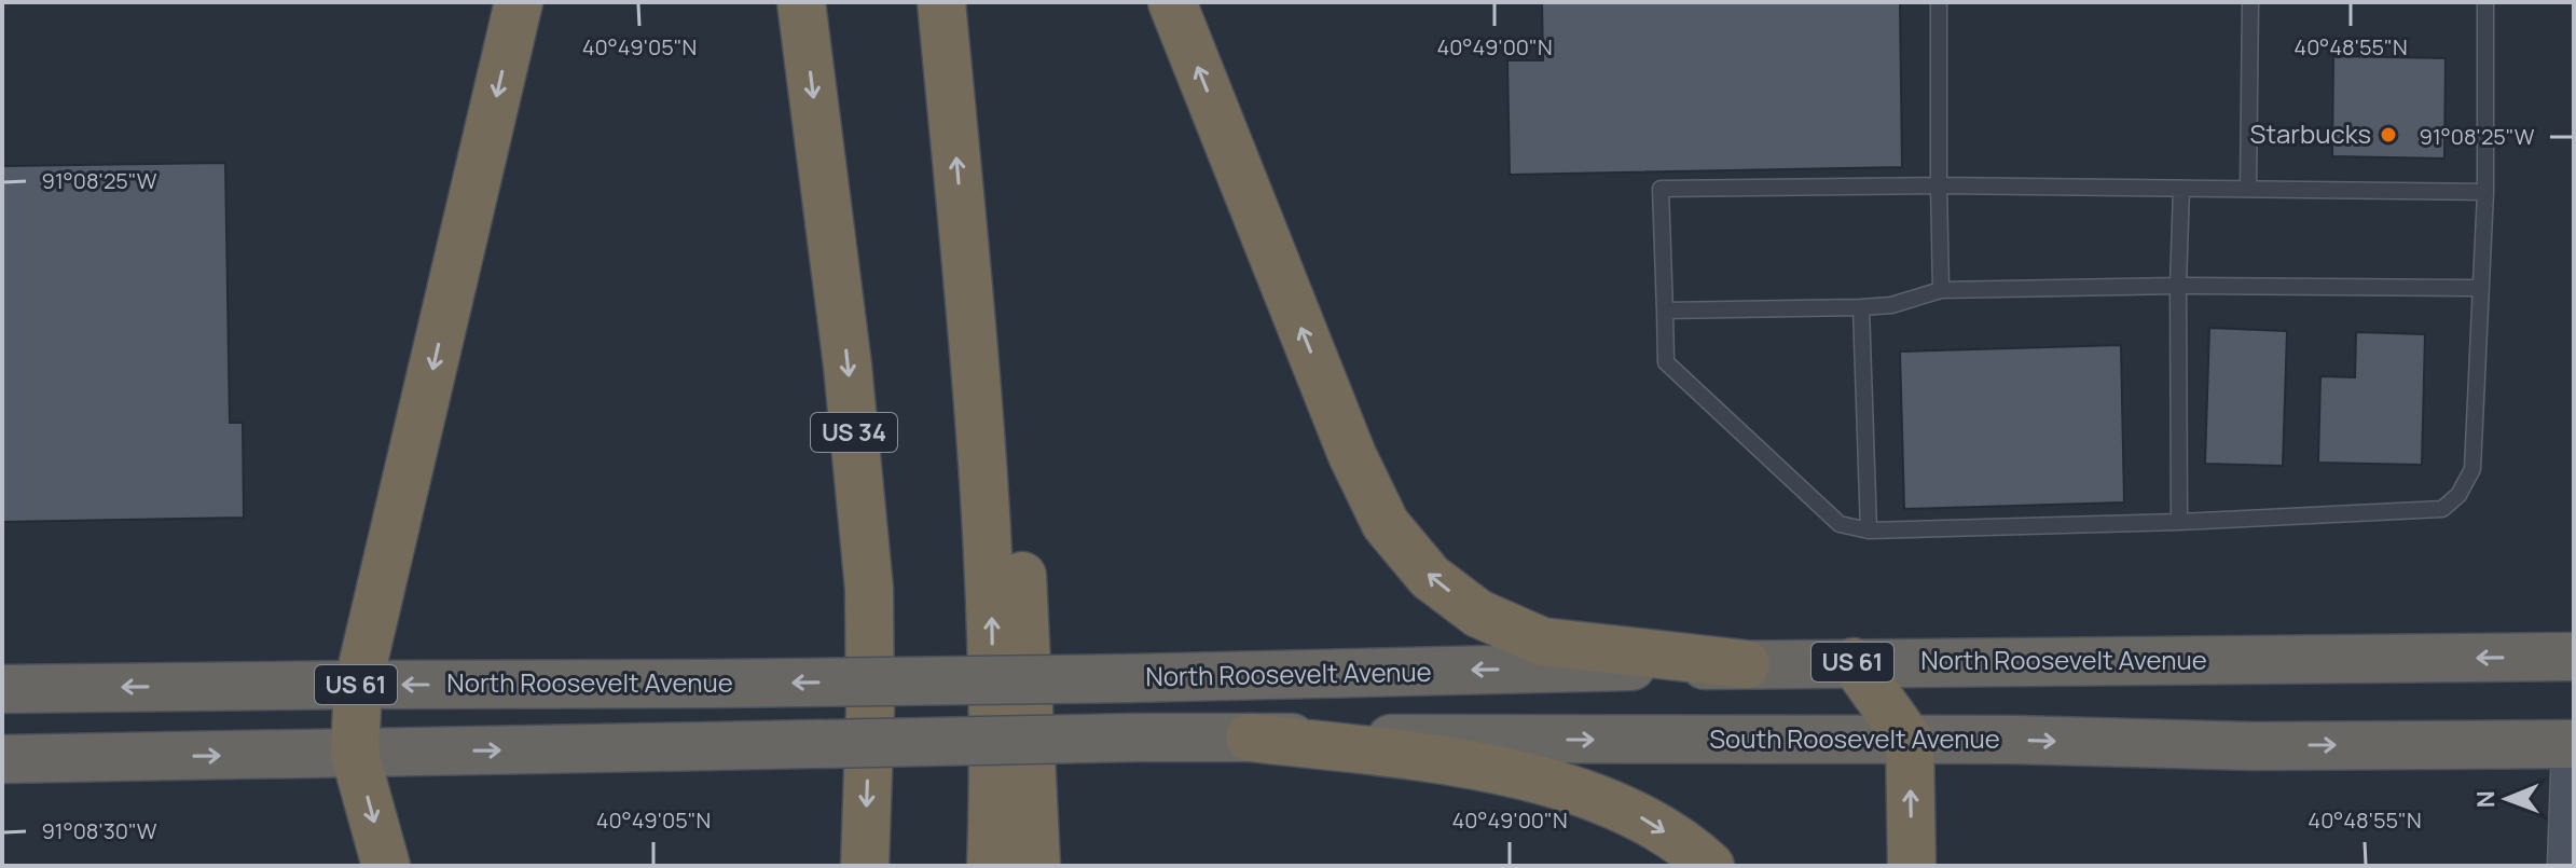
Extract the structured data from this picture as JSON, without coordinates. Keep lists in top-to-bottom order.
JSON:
{
  "streets": {
    "highway": [
      "US 34",
      "North Roosevelt Avenue",
      "US 61",
      "South Roosevelt Avenue"
    ]
  },
  "one_way": ["South Roosevelt Avenue"],
  "places": ["Starbucks"],
  "north": "left",
  "coordinates": [
    "40°49'05\"N",
    "40°49'00\"N",
    "40°48'55\"N",
    "91°08'25\"W",
    "91°08'30\"W"
  ]
}
